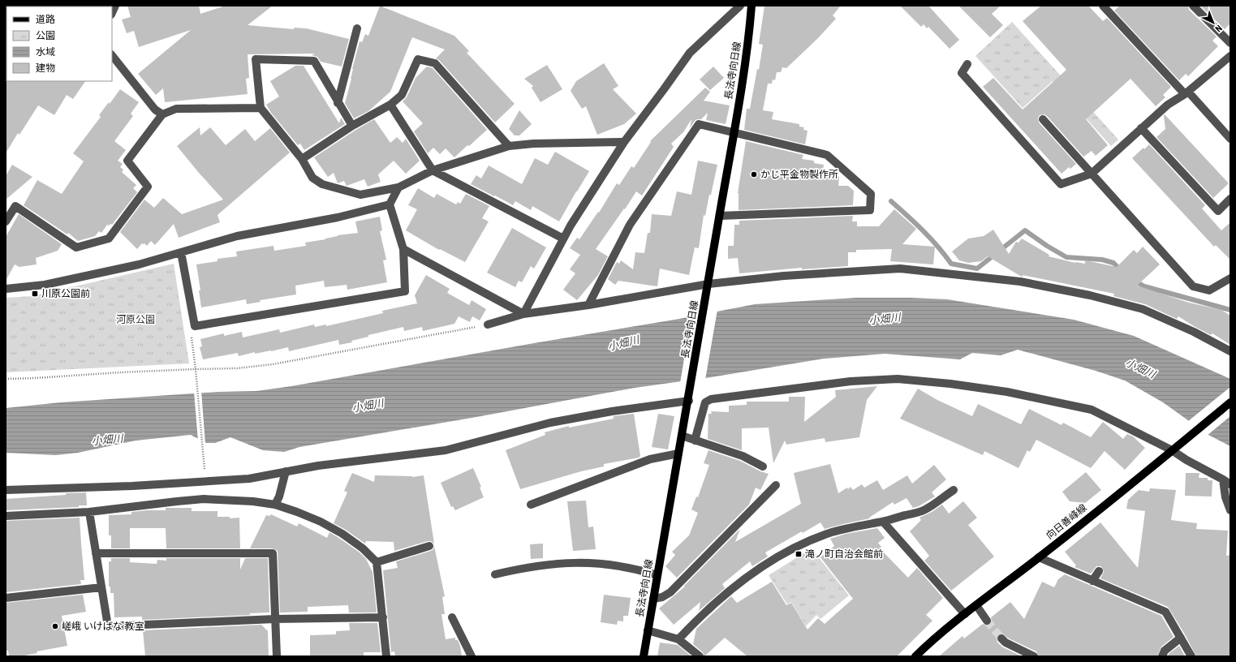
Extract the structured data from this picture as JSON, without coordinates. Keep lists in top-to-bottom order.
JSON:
{
  "streets": {
    "main road": ["長法寺向日線", "向日善峰線"]
  },
  "water": ["小畑川"],
  "parks": ["河原公園"],
  "places": {
    "other": ["かじ平金物製作所", "嵯峨 いけばな 教室"],
    "transit": ["川原公園前", "滝ノ町自治会館前"]
  },
  "legend": [
    "道路",
    "公園",
    "水域",
    "建物"
  ],
  "north": "bottom right"
}
